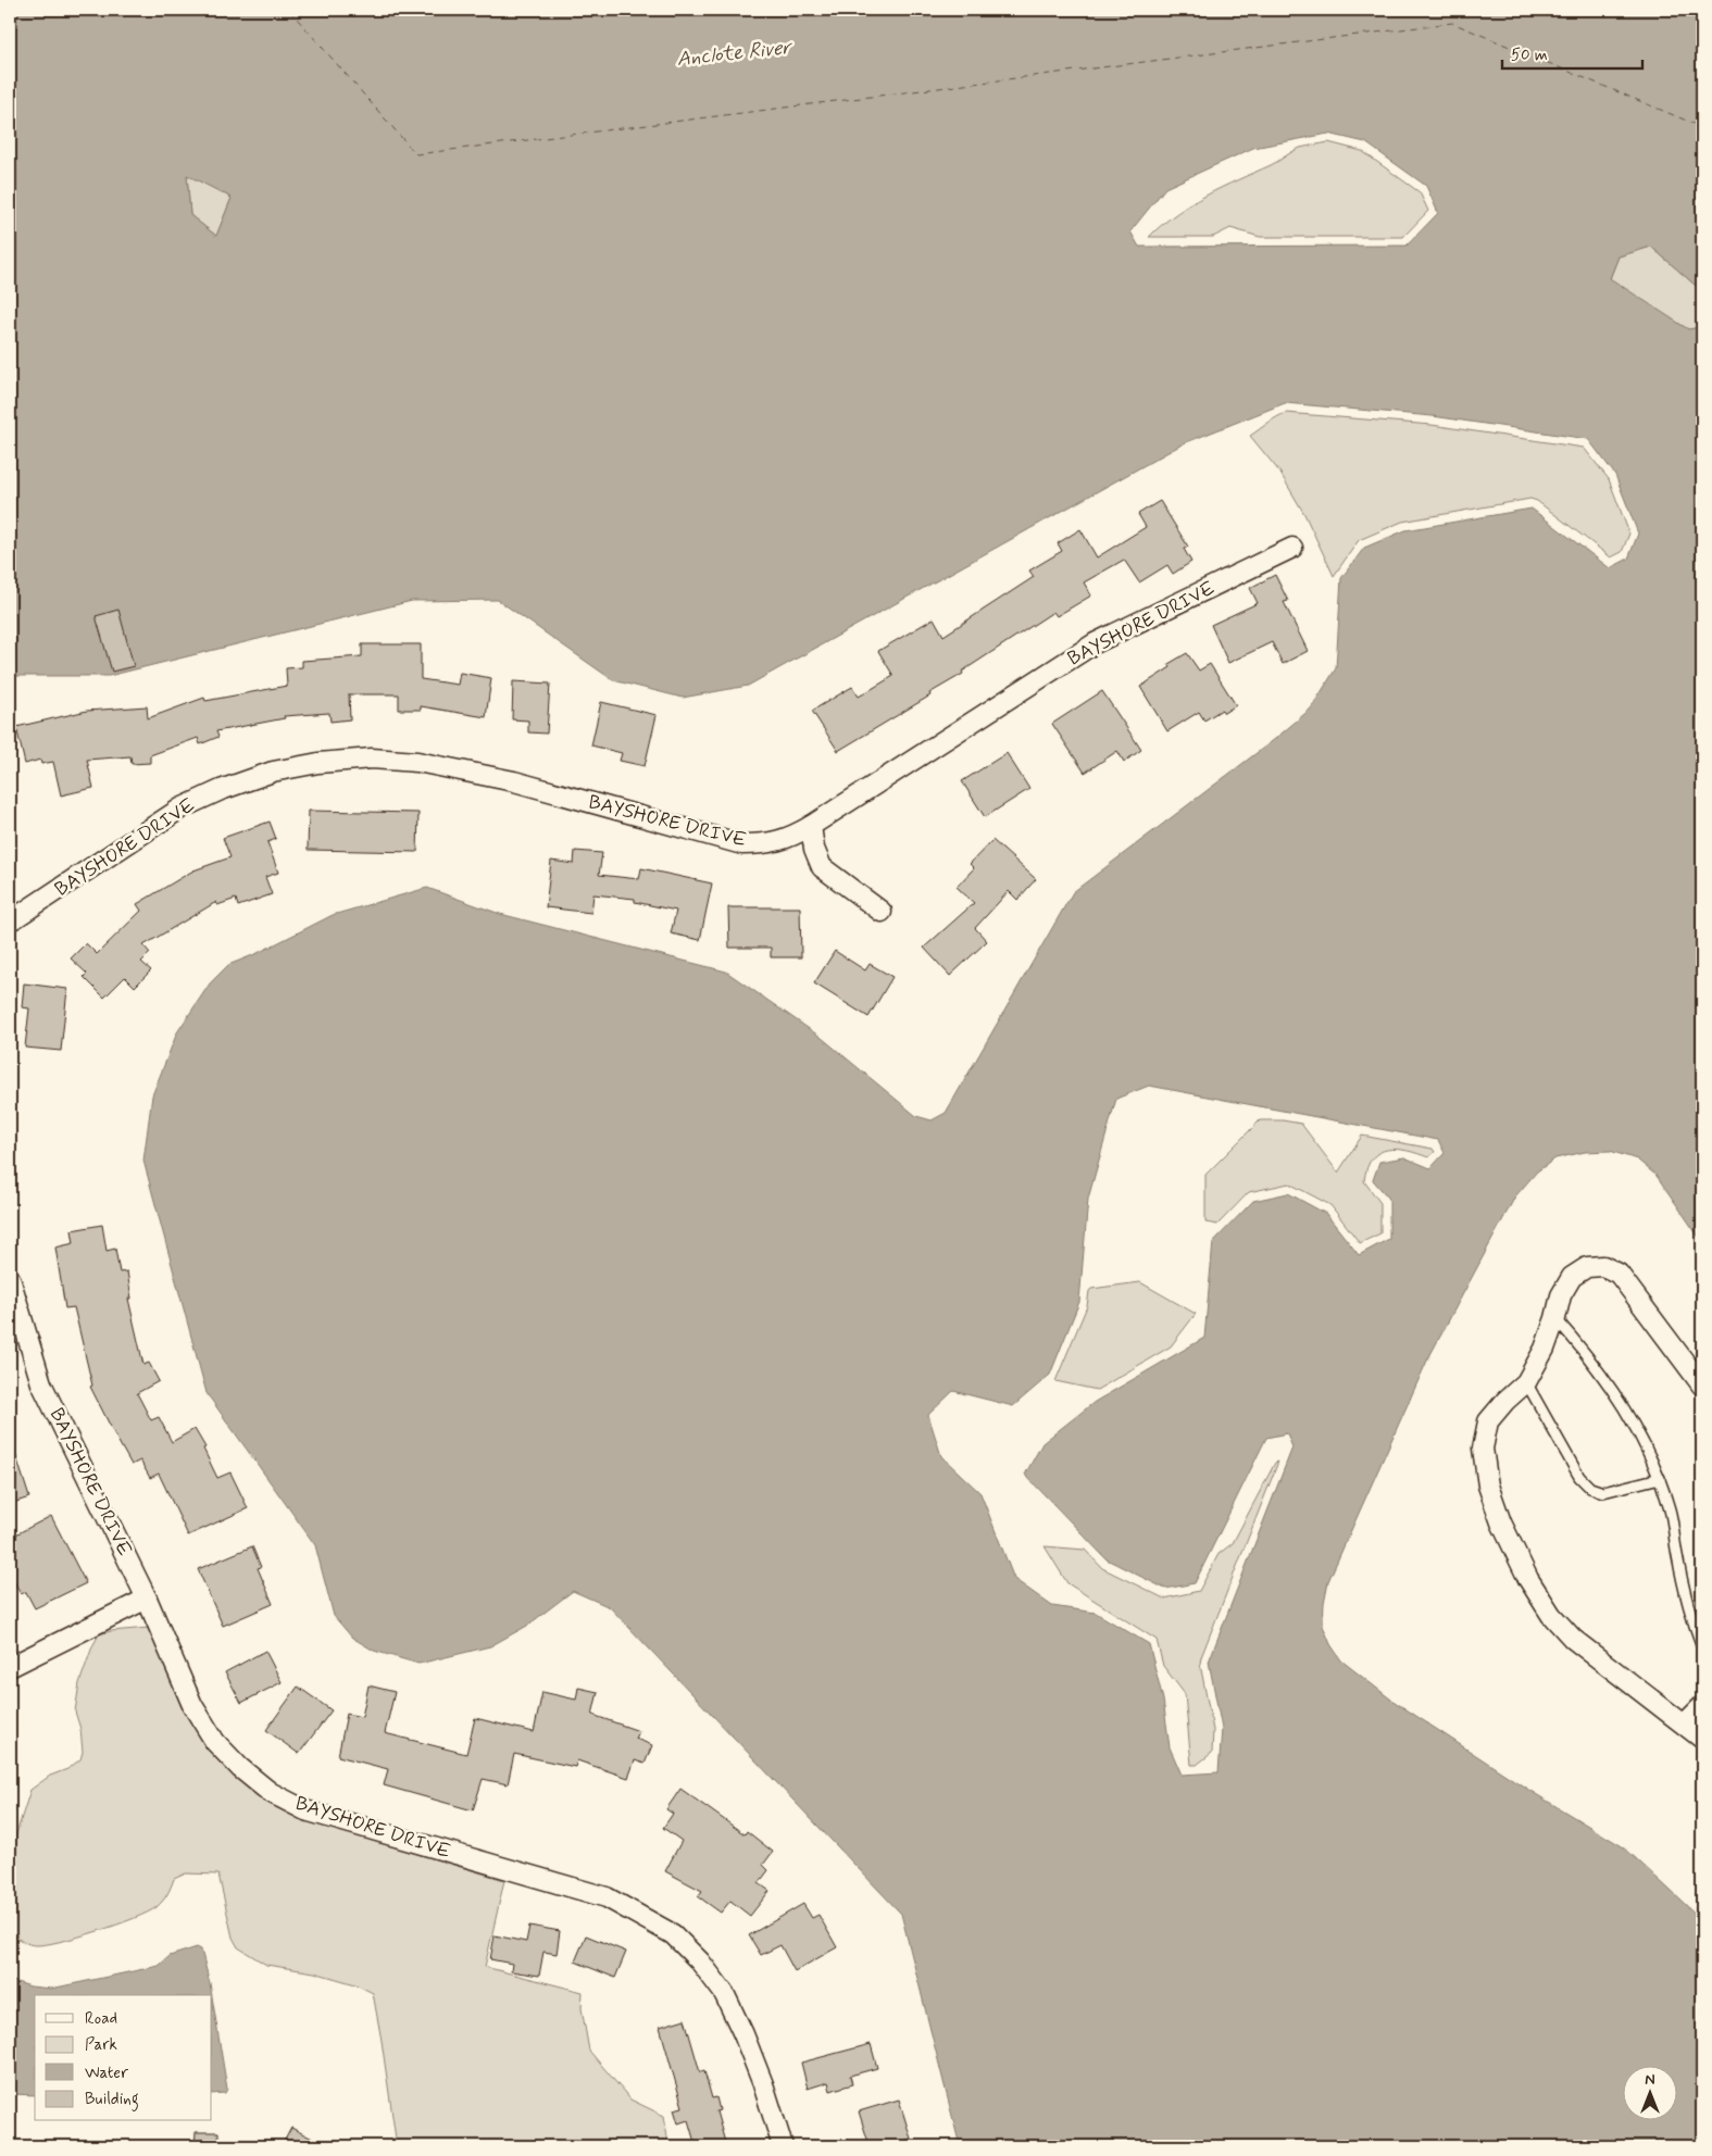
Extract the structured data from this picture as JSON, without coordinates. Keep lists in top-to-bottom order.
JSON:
{
  "streets": {
    "street": ["BAYSHORE DRIVE"]
  },
  "water": ["Anclote River"],
  "legend": [
    "Road",
    "Park",
    "Water",
    "Building"
  ],
  "scale_bar": "50 m",
  "north": "top"
}
